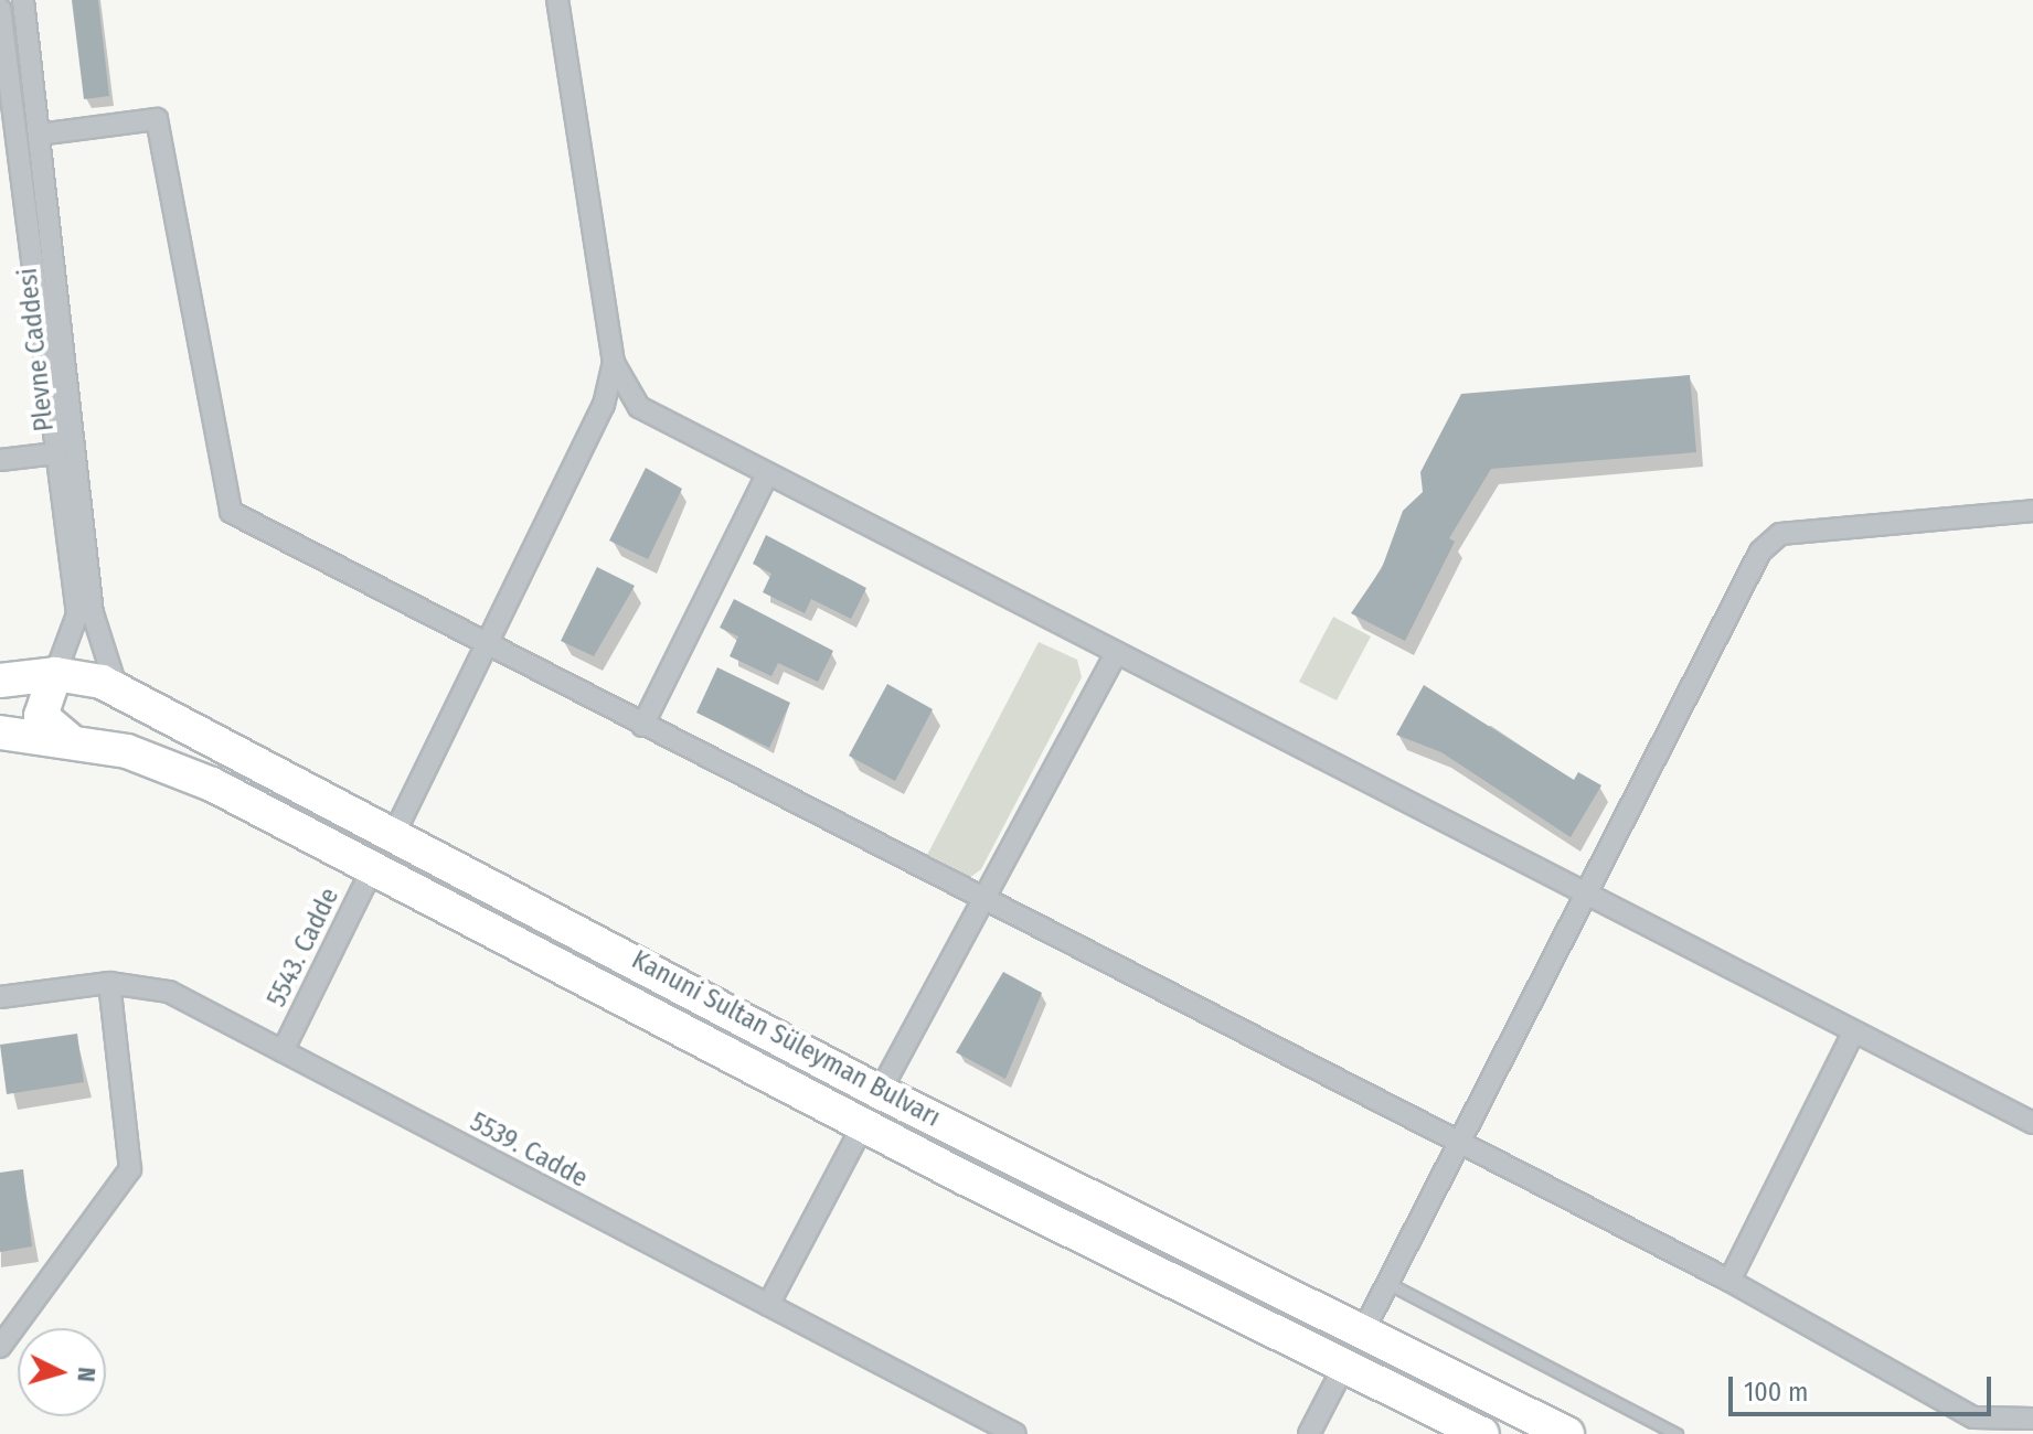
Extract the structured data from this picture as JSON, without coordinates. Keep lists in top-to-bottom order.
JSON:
{
  "streets": {
    "main road": ["Kanuni Sultan Süleyman Bulvarı"],
    "street": ["Plevne Caddesi", "5543. Cadde", "5539. Cadde"]
  },
  "crossings": [
    ["Plevne Caddesi", "Kanuni Sultan Süleyman Bulvarı"],
    ["5543. Cadde", "Kanuni Sultan Süleyman Bulvarı"],
    ["5543. Cadde", "5539. Cadde"]
  ],
  "scale_bar": "100 m",
  "north": "right"
}
